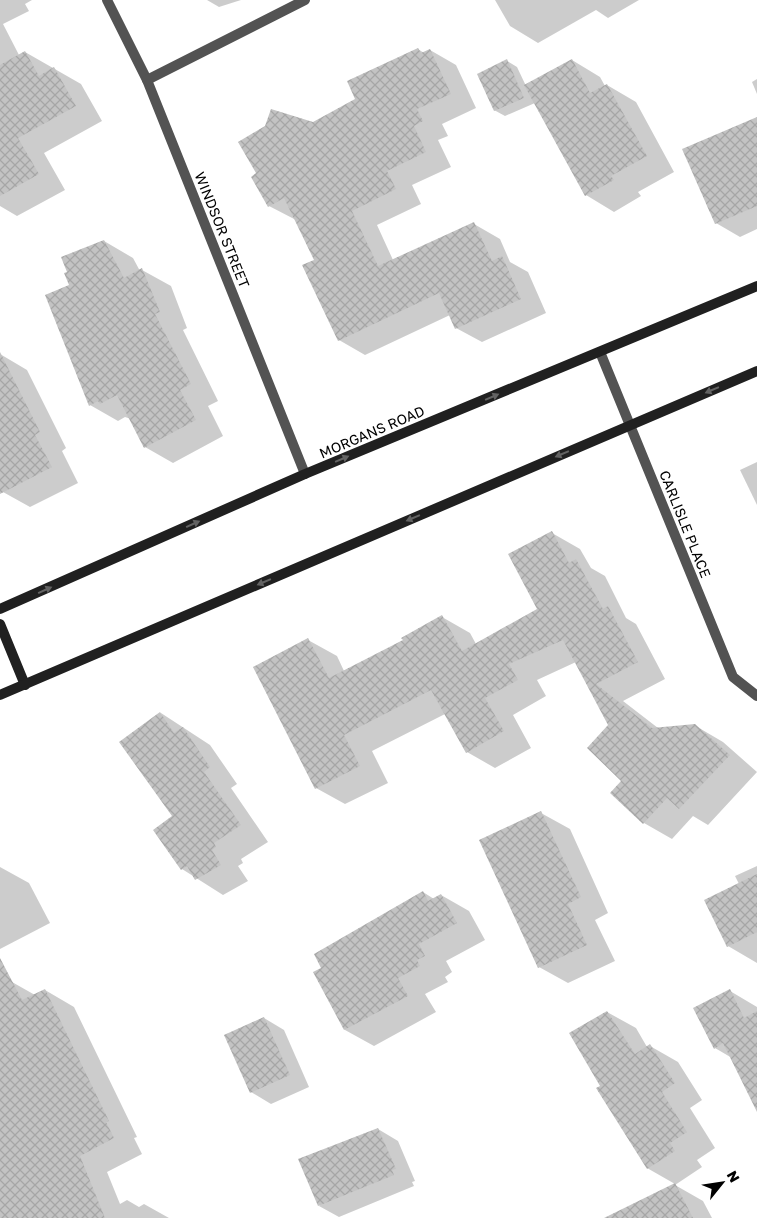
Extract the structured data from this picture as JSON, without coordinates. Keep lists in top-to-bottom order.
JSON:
{
  "streets": {
    "street": ["WINDSOR STREET", "MORGANS ROAD", "CARLISLE PLACE"]
  },
  "crossings": [
    ["WINDSOR STREET", "MORGANS ROAD"],
    ["MORGANS ROAD", "CARLISLE PLACE"]
  ],
  "north": "top right"
}
